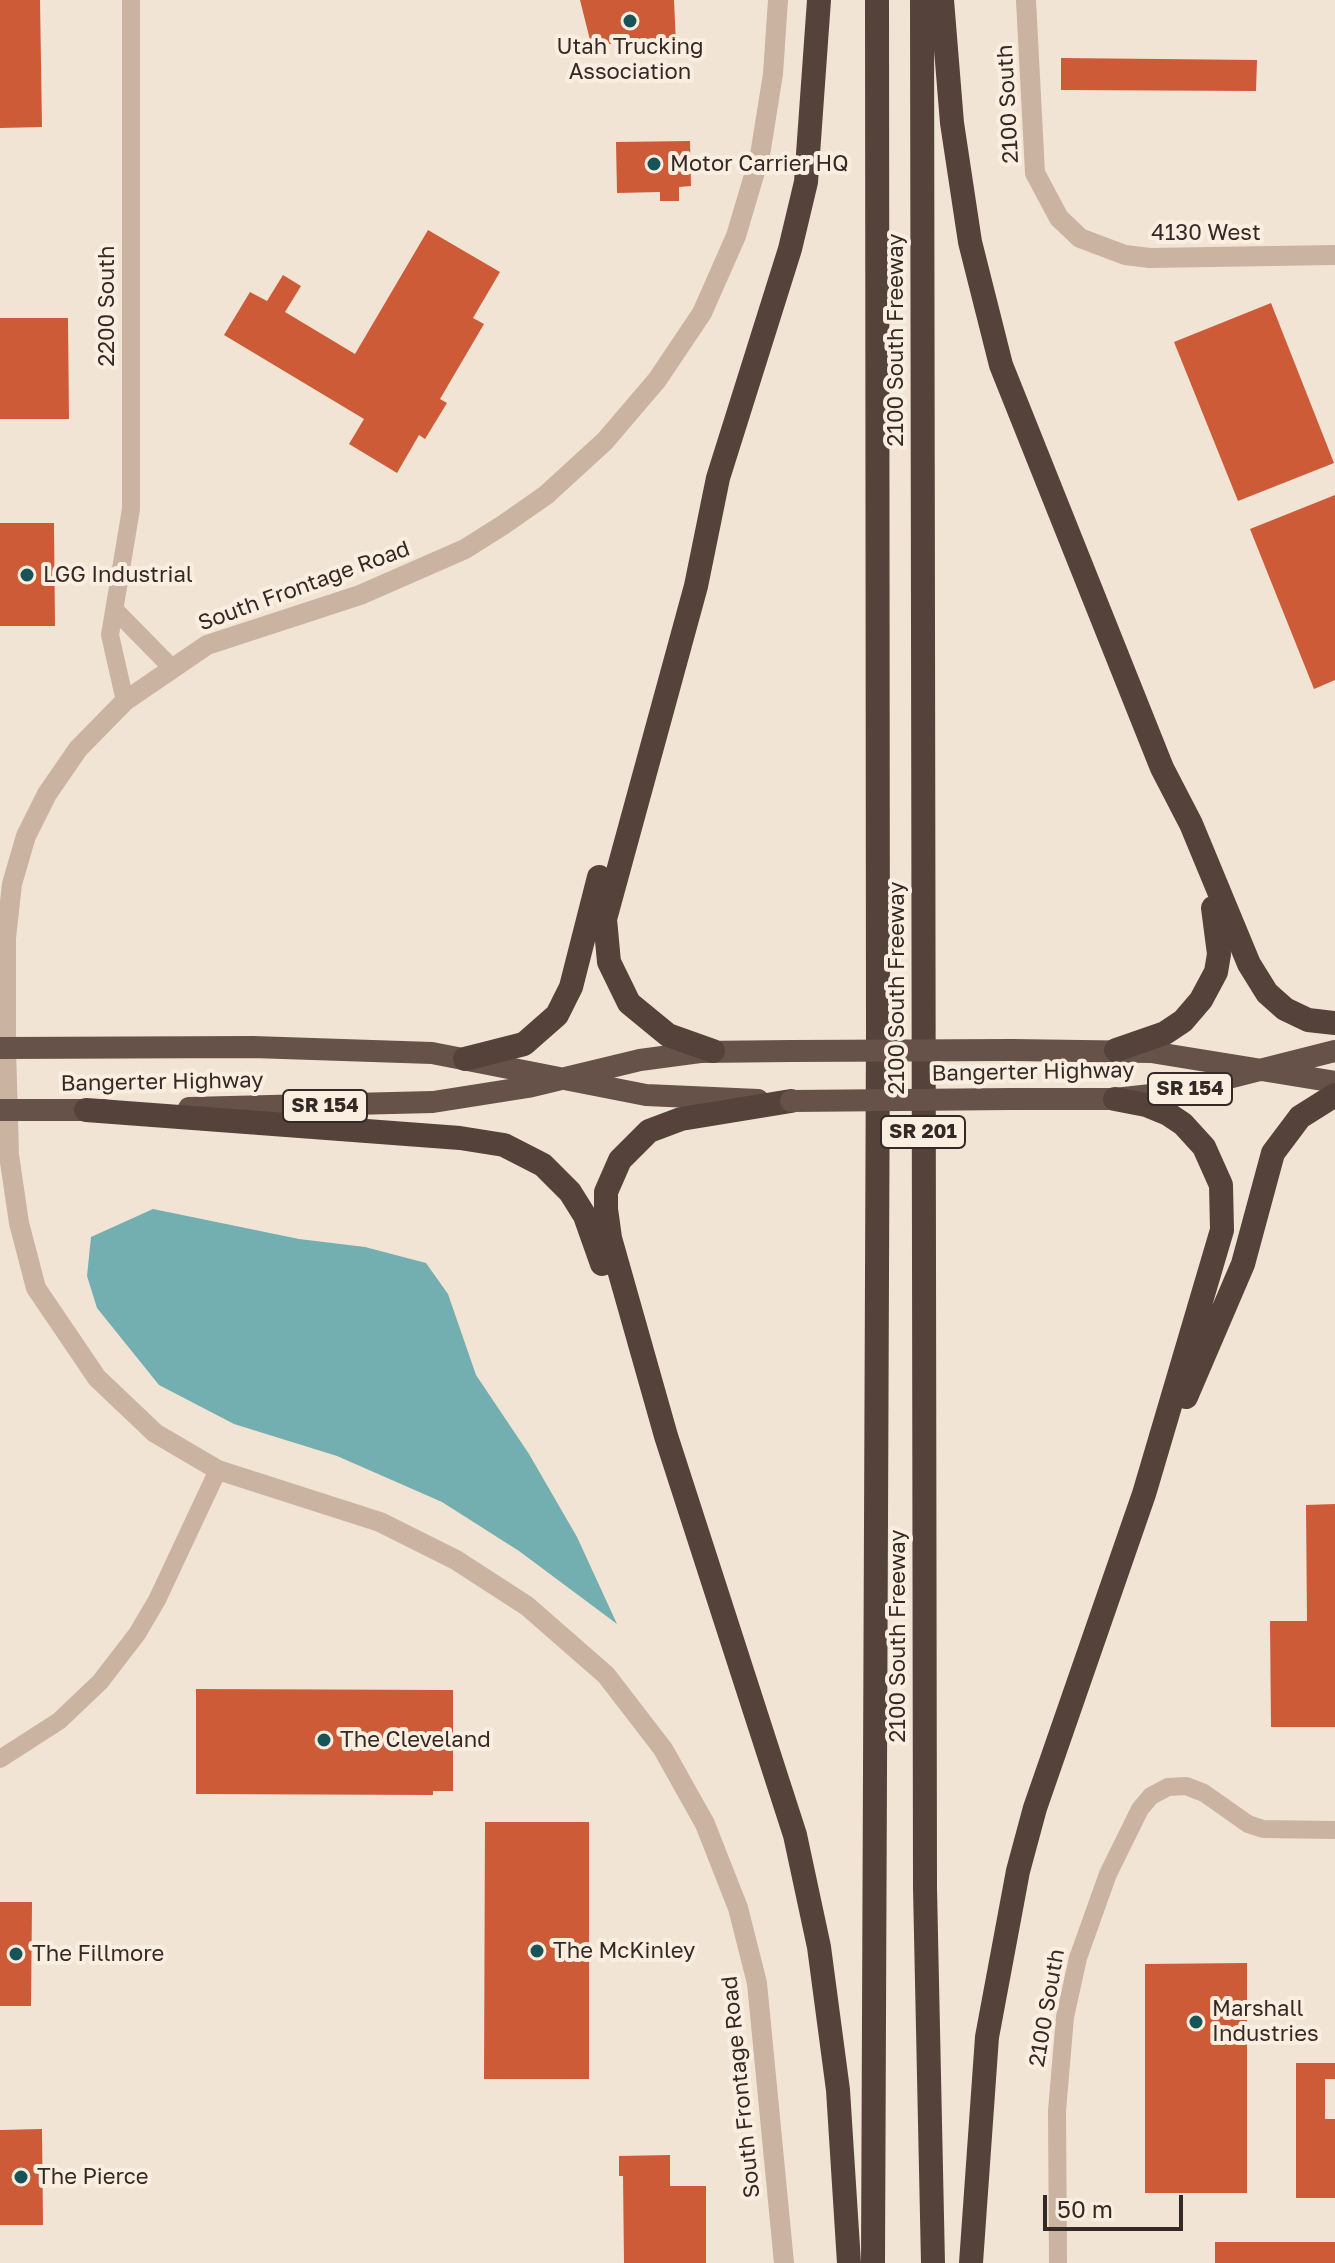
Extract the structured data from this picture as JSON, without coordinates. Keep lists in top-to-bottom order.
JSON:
{
  "streets": {
    "highway": [
      "2100 South Freeway",
      "Bangerter Highway",
      "SR 154",
      "SR 201"
    ],
    "street": [
      "2100 South",
      "4130 West",
      "2200 South",
      "South Frontage Road"
    ]
  },
  "crossings": [
    ["2100 South", "4130 West"],
    ["2200 South", "South Frontage Road"],
    ["South Frontage Road", "Bangerter Highway"]
  ],
  "places": [
    "Utah Trucking Association",
    "Motor Carrier HQ",
    "LGG Industrial",
    "The Cleveland",
    "The McKinley",
    "The Fillmore",
    "Marshall Industries",
    "The Pierce"
  ],
  "scale_bar": "50 m"
}
